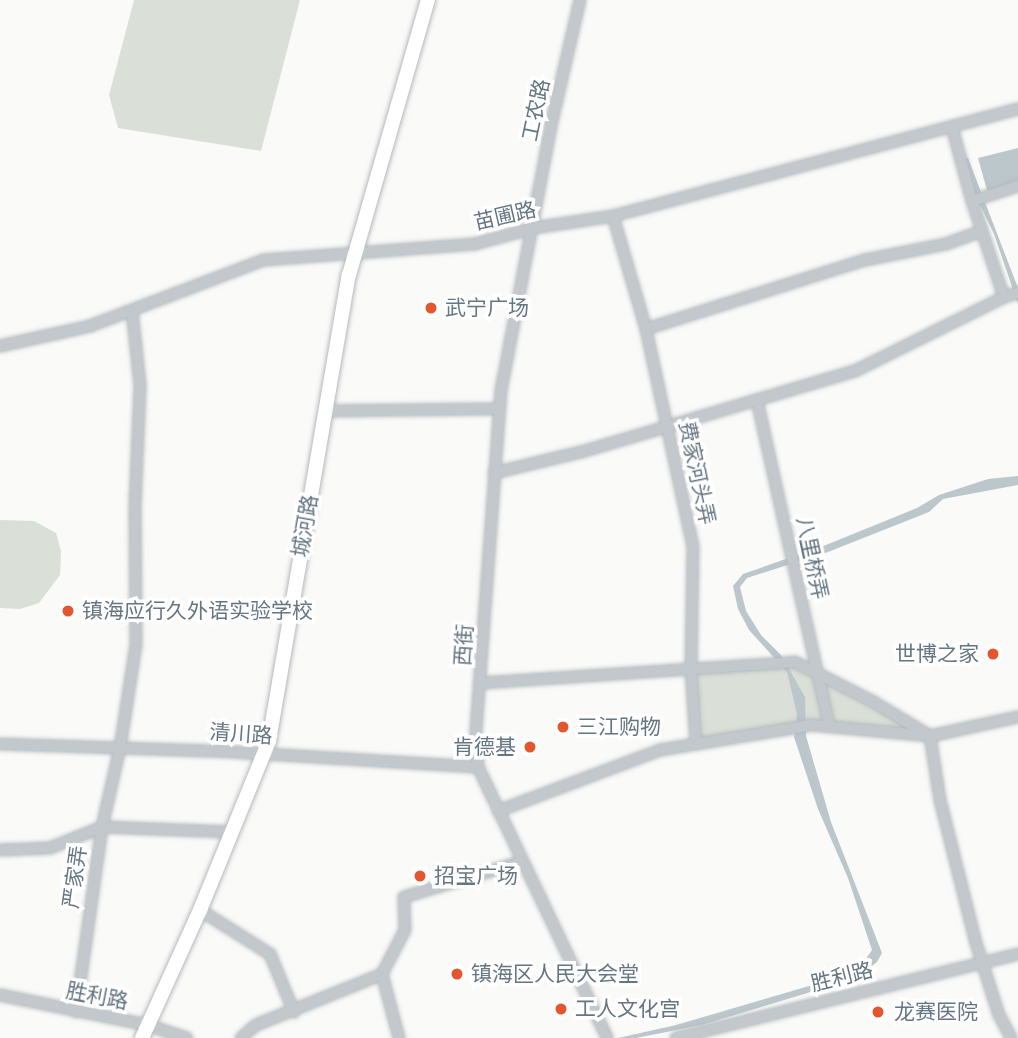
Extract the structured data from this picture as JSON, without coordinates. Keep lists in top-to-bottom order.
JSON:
{
  "streets": {
    "main road": ["城河路"],
    "street": [
      "工农路",
      "苗圃路",
      "费家河头弄",
      "八里桥弄",
      "西街",
      "清川路",
      "严家弄",
      "胜利路"
    ]
  },
  "crossings": [
    ["工农路", "苗圃路"],
    ["工农路", "西街"],
    ["苗圃路", "费家河头弄"],
    ["苗圃路", "城河路"],
    ["苗圃路", "西街"],
    ["苗圃路", "严家弄"],
    ["城河路", "清川路"],
    ["城河路", "胜利路"],
    ["西街", "清川路"],
    ["清川路", "严家弄"],
    ["严家弄", "胜利路"]
  ],
  "places": [
    "武宁广场",
    "镇海应行久外语实验学校",
    "世博之家",
    "三江购物",
    "肯德基",
    "招宝广场",
    "镇海区人民大会堂",
    "工人文化宫",
    "龙赛医院"
  ]
}
